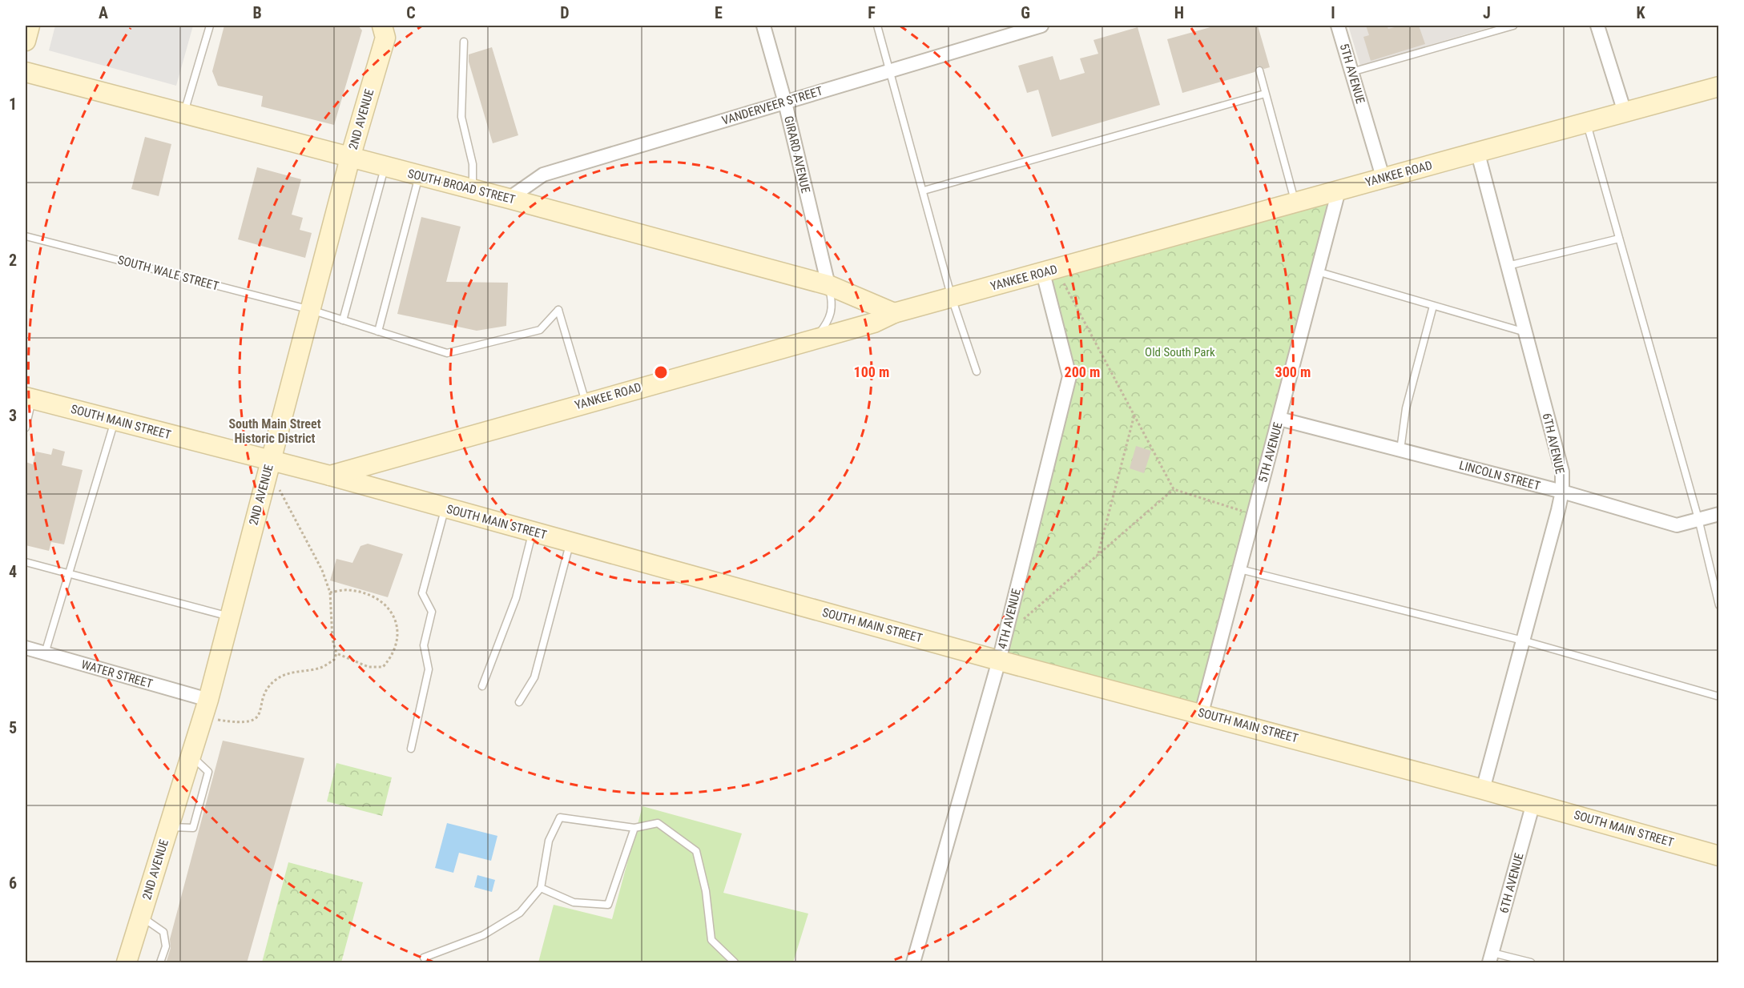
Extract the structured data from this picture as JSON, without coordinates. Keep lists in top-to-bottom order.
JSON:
{
  "streets": {
    "street": [
      "5TH AVENUE",
      "VANDERVEER STREET",
      "2ND AVENUE",
      "GIRARD AVENUE",
      "YANKEE ROAD",
      "SOUTH BROAD STREET",
      "SOUTH MAIN STREET",
      "6TH AVENUE",
      "LINCOLN STREET",
      "4TH AVENUE",
      "WATER STREET"
    ],
    "lane": ["SOUTH WALE STREET"]
  },
  "crossings": [
    ["5TH AVENUE", "YANKEE ROAD"],
    ["5TH AVENUE", "SOUTH MAIN STREET"],
    ["5TH AVENUE", "LINCOLN STREET"],
    ["VANDERVEER STREET", "GIRARD AVENUE"],
    ["VANDERVEER STREET", "SOUTH BROAD STREET"],
    ["2ND AVENUE", "SOUTH BROAD STREET"],
    ["2ND AVENUE", "SOUTH WALE STREET"],
    ["2ND AVENUE", "SOUTH MAIN STREET"],
    ["2ND AVENUE", "WATER STREET"],
    ["GIRARD AVENUE", "SOUTH BROAD STREET"],
    ["YANKEE ROAD", "SOUTH BROAD STREET"],
    ["YANKEE ROAD", "SOUTH WALE STREET"],
    ["YANKEE ROAD", "SOUTH MAIN STREET"],
    ["YANKEE ROAD", "6TH AVENUE"],
    ["YANKEE ROAD", "4TH AVENUE"],
    ["SOUTH MAIN STREET", "6TH AVENUE"],
    ["SOUTH MAIN STREET", "4TH AVENUE"],
    ["6TH AVENUE", "LINCOLN STREET"]
  ],
  "districts": ["South Main Street Historic District"],
  "parks": ["Old South Park"],
  "grid": {
    "columns": [
      "A",
      "B",
      "C",
      "D",
      "E",
      "F",
      "G",
      "H",
      "I",
      "J",
      "K"
    ],
    "rows": [
      "1",
      "2",
      "3",
      "4",
      "5",
      "6"
    ]
  },
  "rings": ["100 m", "200 m", "300 m"]
}
